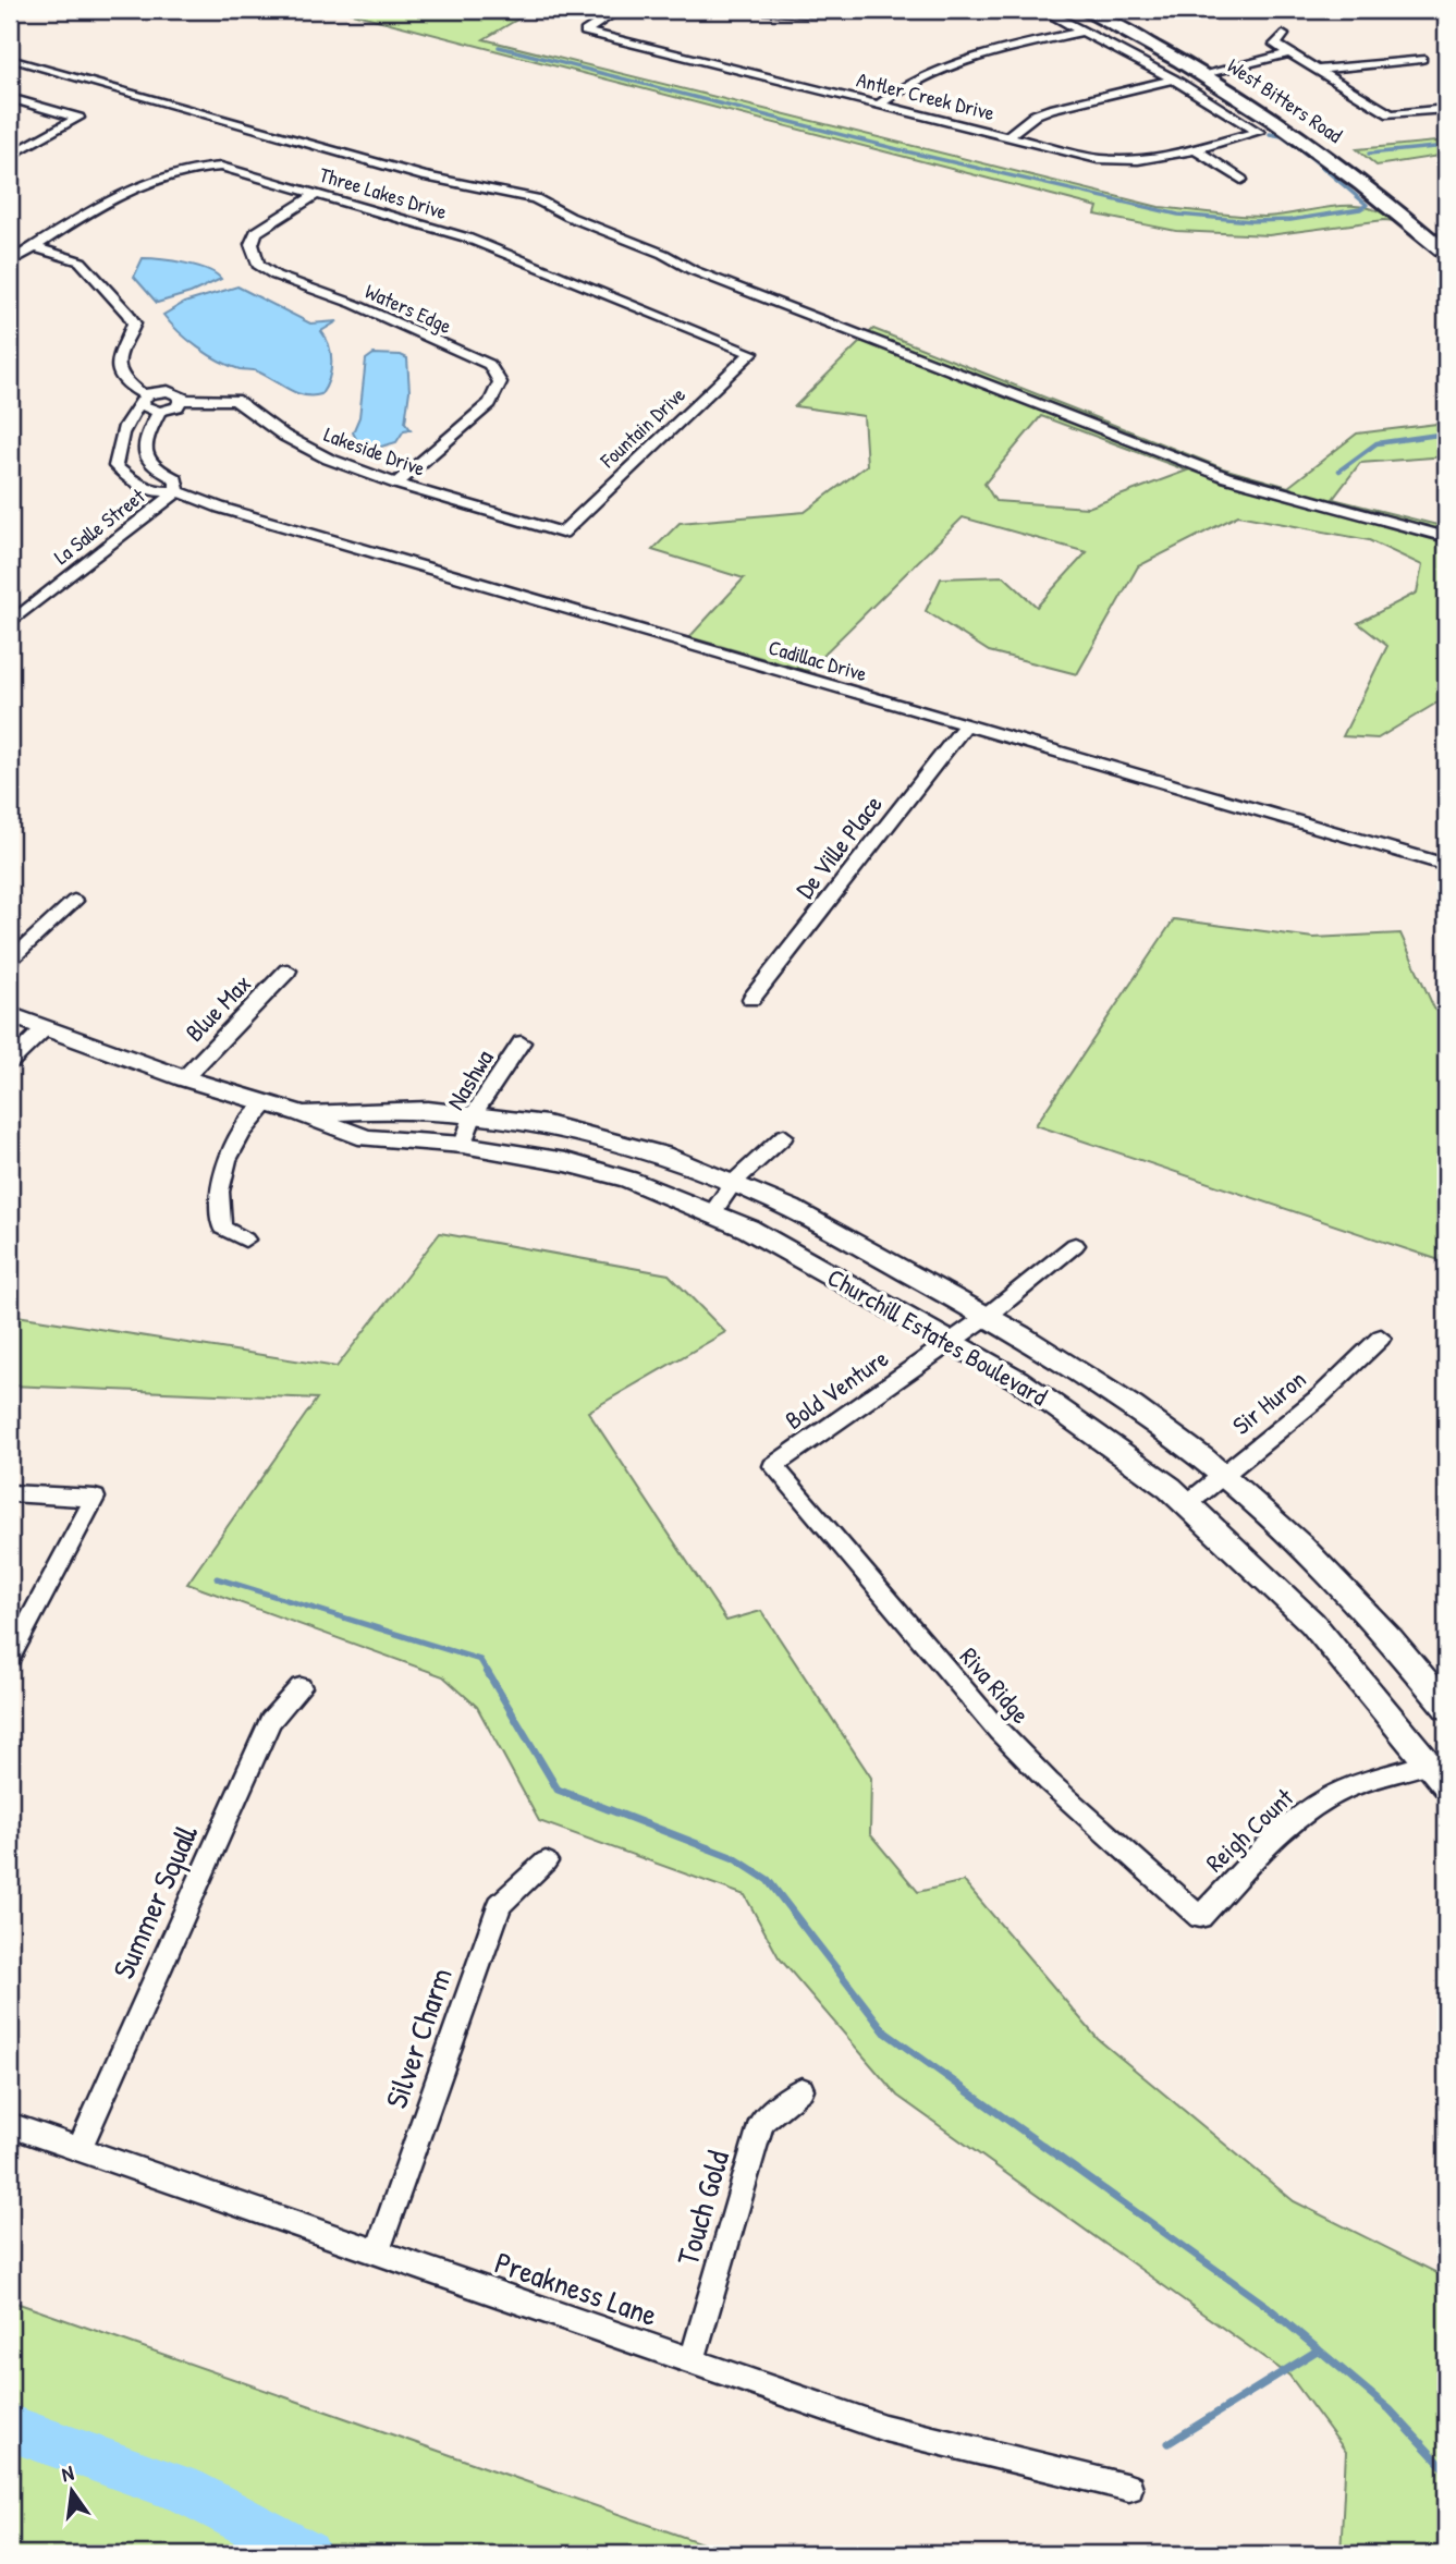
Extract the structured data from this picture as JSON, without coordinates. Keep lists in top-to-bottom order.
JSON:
{
  "streets": {
    "main road": ["West Bitters Road"],
    "street": [
      "Antler Creek Drive",
      "Three Lakes Drive",
      "Waters Edge",
      "Fountain Drive",
      "Lakeside Drive",
      "La Salle Street",
      "Cadillac Drive",
      "De Ville Place",
      "Blue Max",
      "Nashwa",
      "Churchill Estates Boulevard",
      "Bold Venture",
      "Sir Huron",
      "Riva Ridge",
      "Reigh Count",
      "Summer Squall",
      "Silver Charm",
      "Touch Gold",
      "Preakness Lane"
    ]
  },
  "crossings": [
    ["Three Lakes Drive", "Waters Edge"],
    ["Three Lakes Drive", "Fountain Drive"],
    ["Waters Edge", "Lakeside Drive"],
    ["Fountain Drive", "Lakeside Drive"],
    ["La Salle Street", "Cadillac Drive"],
    ["Cadillac Drive", "De Ville Place"],
    ["Blue Max", "Churchill Estates Boulevard"],
    ["Nashwa", "Churchill Estates Boulevard"],
    ["Churchill Estates Boulevard", "Bold Venture"],
    ["Churchill Estates Boulevard", "Sir Huron"],
    ["Churchill Estates Boulevard", "Reigh Count"],
    ["Bold Venture", "Riva Ridge"],
    ["Riva Ridge", "Reigh Count"],
    ["Summer Squall", "Preakness Lane"],
    ["Silver Charm", "Preakness Lane"],
    ["Touch Gold", "Preakness Lane"]
  ],
  "north": "top"
}
